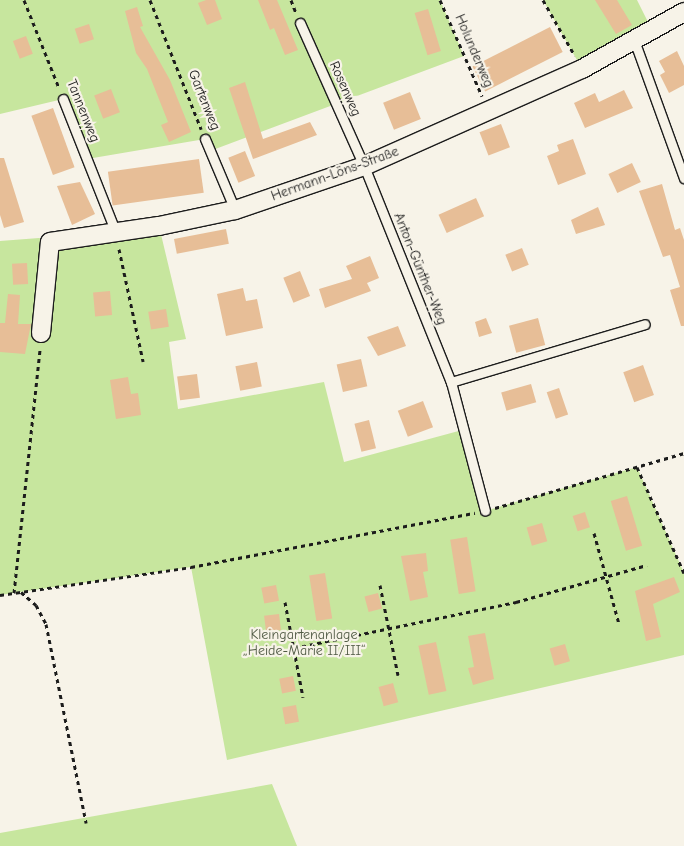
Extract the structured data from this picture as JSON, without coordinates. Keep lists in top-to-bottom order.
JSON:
{
  "streets": {
    "street": ["Hermann-Löns-Straße"],
    "lane": [
      "Rosenweg",
      "Gartenweg",
      "Tannenweg",
      "Anton-Günther-Weg"
    ],
    "path": ["Holunderweg"]
  },
  "crossings": [
    ["Holunderweg", "Hermann-Löns-Straße"],
    ["Rosenweg", "Hermann-Löns-Straße"],
    ["Rosenweg", "Anton-Günther-Weg"],
    ["Gartenweg", "Hermann-Löns-Straße"],
    ["Tannenweg", "Hermann-Löns-Straße"],
    ["Hermann-Löns-Straße", "Anton-Günther-Weg"]
  ],
  "parks": ["Kleingartenanlage „Heide-Marie II/III“"]
}
